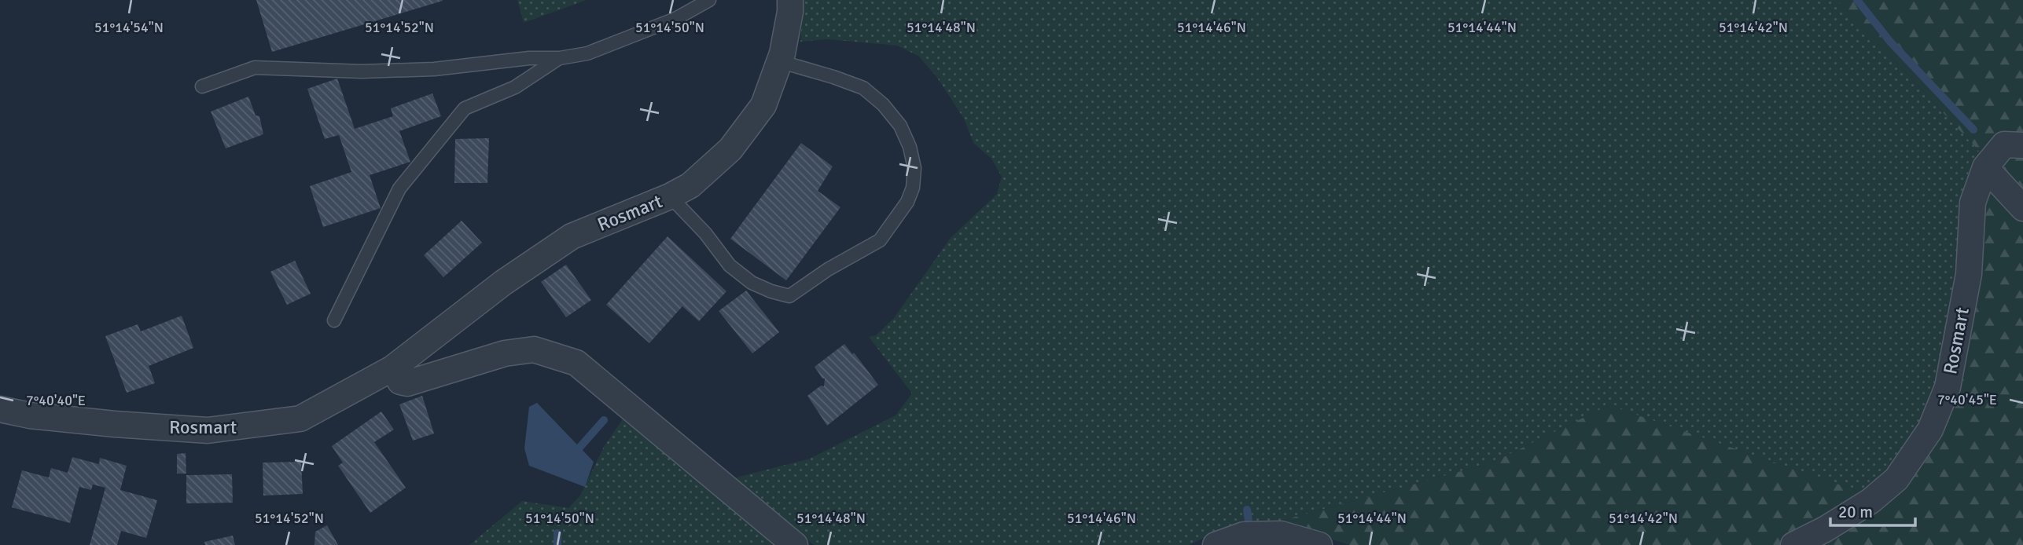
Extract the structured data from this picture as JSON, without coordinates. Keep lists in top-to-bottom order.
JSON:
{
  "streets": {
    "street": ["Rosmart"]
  },
  "scale_bar": "20 m",
  "coordinates": [
    "51°14'54\"N",
    "51°14'52\"N",
    "51°14'50\"N",
    "51°14'48\"N",
    "51°14'46\"N",
    "51°14'44\"N",
    "51°14'42\"N",
    "7°40'45\"E",
    "7°40'40\"E"
  ]
}
